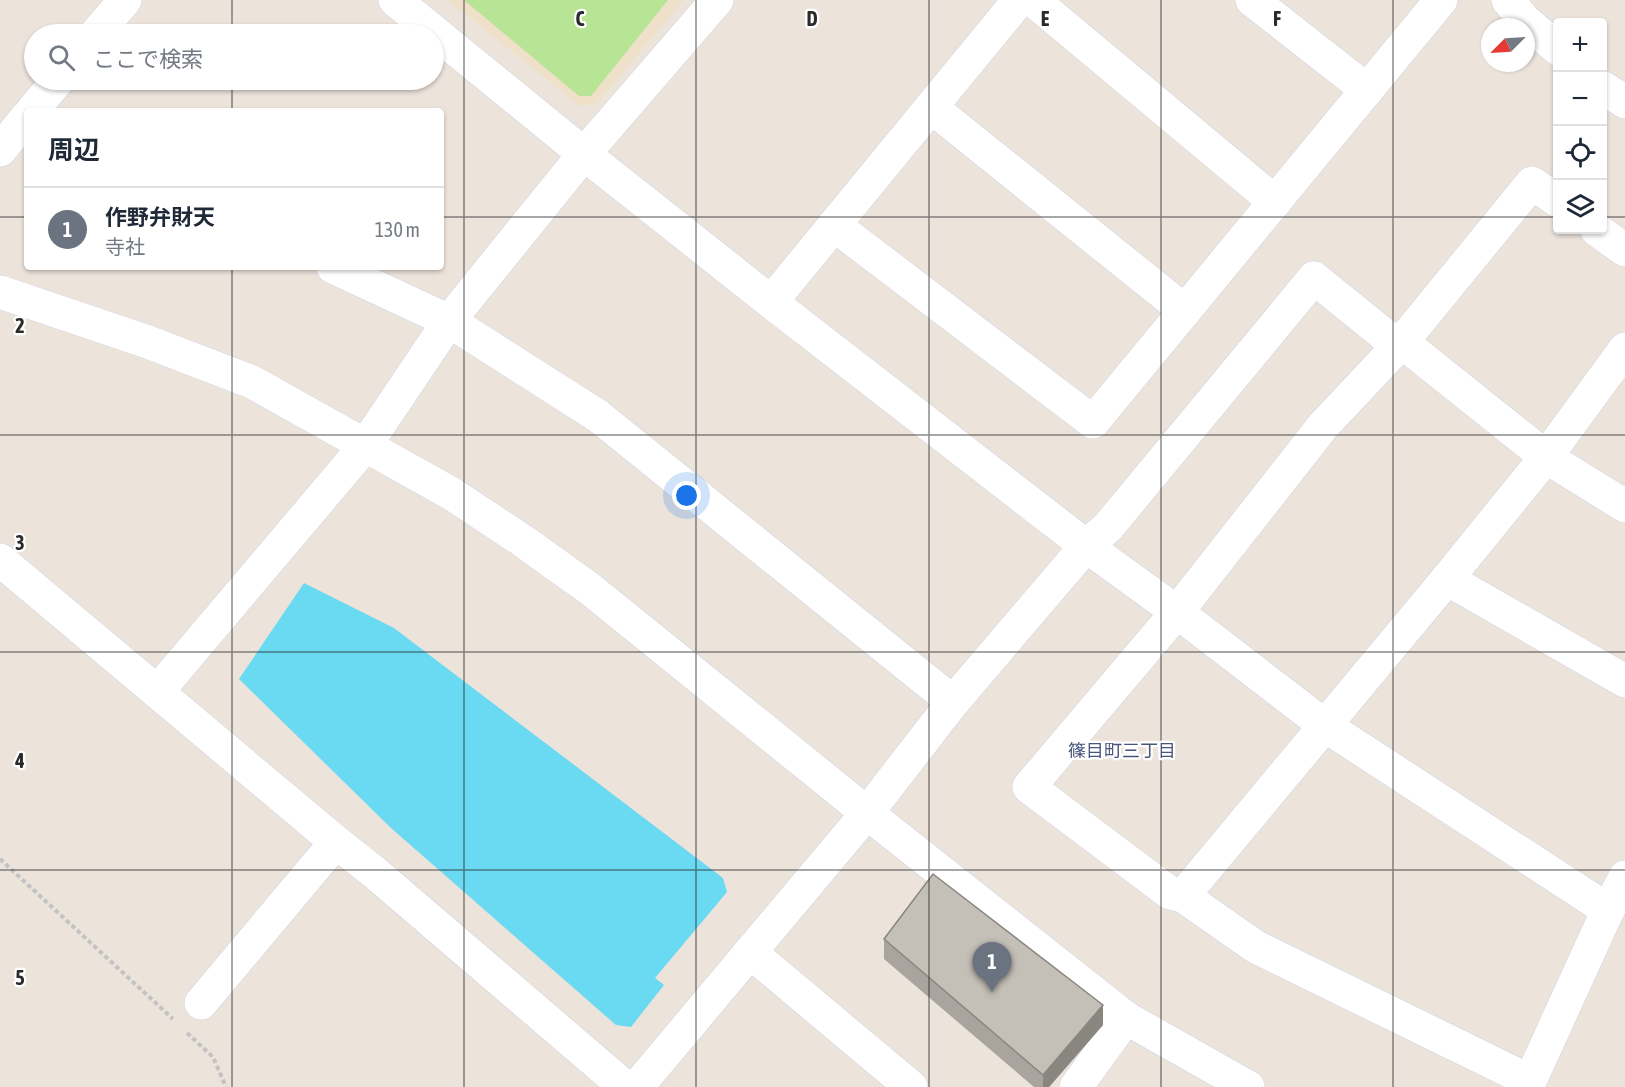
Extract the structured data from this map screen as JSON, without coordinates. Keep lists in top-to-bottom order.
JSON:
{
  "districts": ["篠目町三丁目"],
  "north": "bottom left",
  "page": {
    "map_buttons": ["+", "−"],
    "search": "ここで検索",
    "heading": "周辺",
    "list": [
      {
        "mark": "1",
        "name": "作野弁財天",
        "note": "寺社",
        "value": "130 m"
      }
    ],
    "pins": "1"
  },
  "grid": {
    "columns": [
      "C",
      "D",
      "E",
      "F"
    ],
    "rows": [
      "2",
      "3",
      "4",
      "5"
    ]
  }
}
